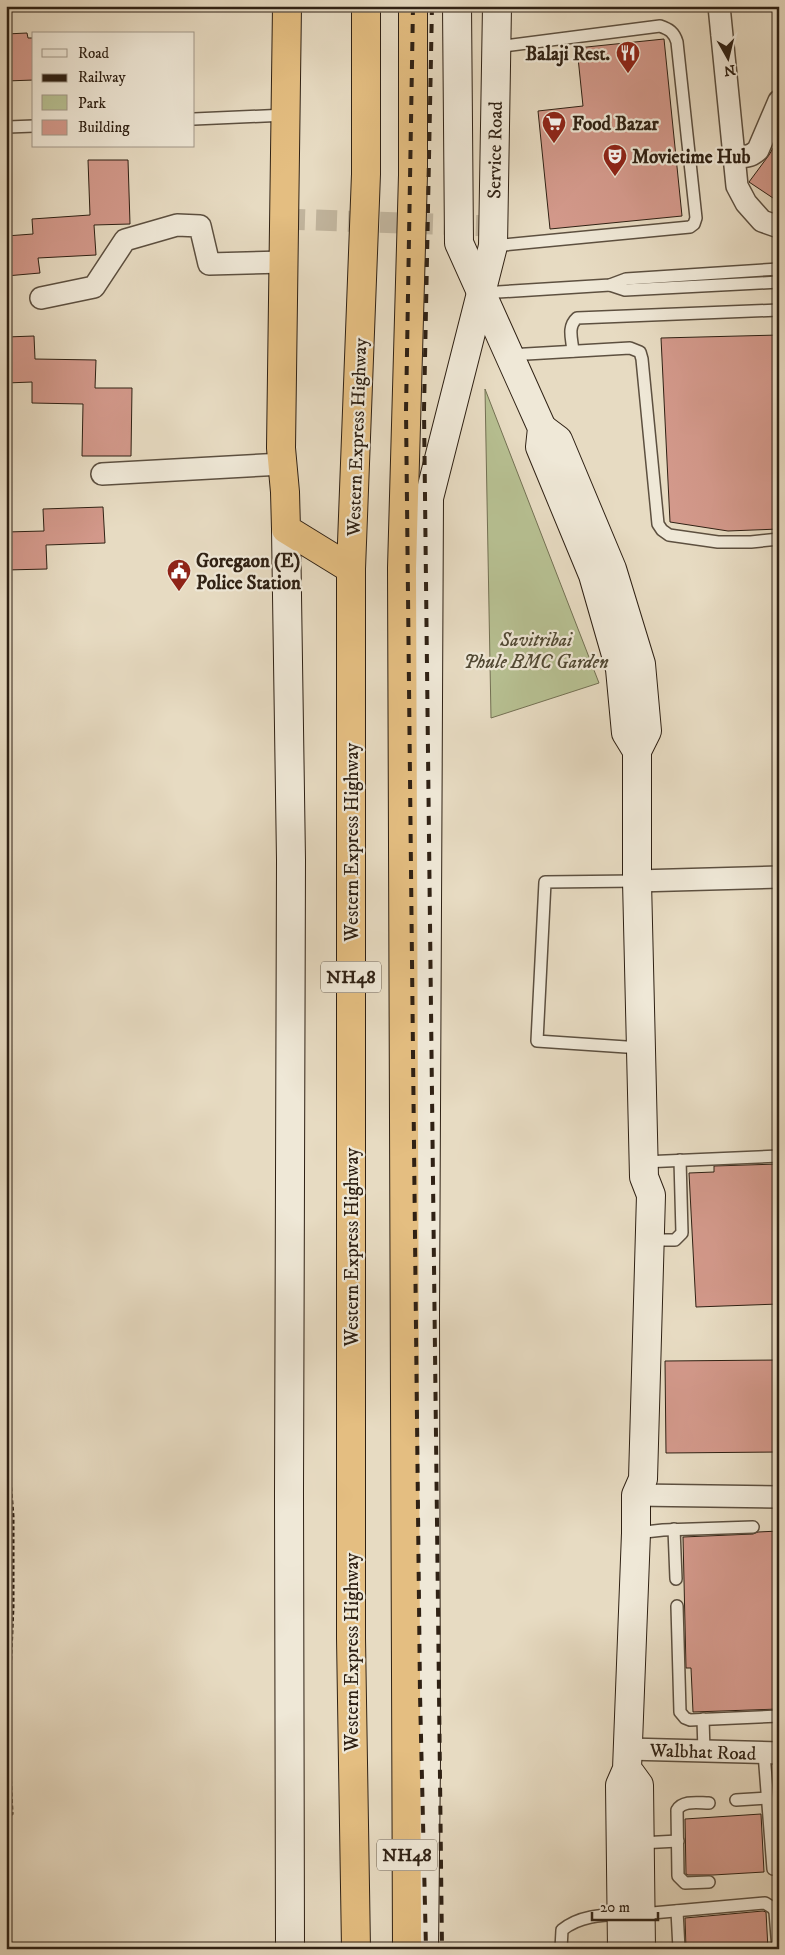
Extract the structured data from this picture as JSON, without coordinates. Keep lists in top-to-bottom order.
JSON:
{
  "streets": {
    "highway": ["Western Express Highway", "NH48"],
    "main road": ["Service Road"],
    "street": ["Walbhat Road"]
  },
  "parks": ["Savitribai Phule BMC Garden"],
  "places": {
    "restaurant": ["Balaji Rest."],
    "supermarket": ["Food Bazar"],
    "theatre": ["Movietime Hub"],
    "public building": ["Goregaon (E) Police Station"]
  },
  "legend": [
    "Road",
    "Railway",
    "Park",
    "Building"
  ],
  "scale_bar": "20 m",
  "north": "bottom"
}
